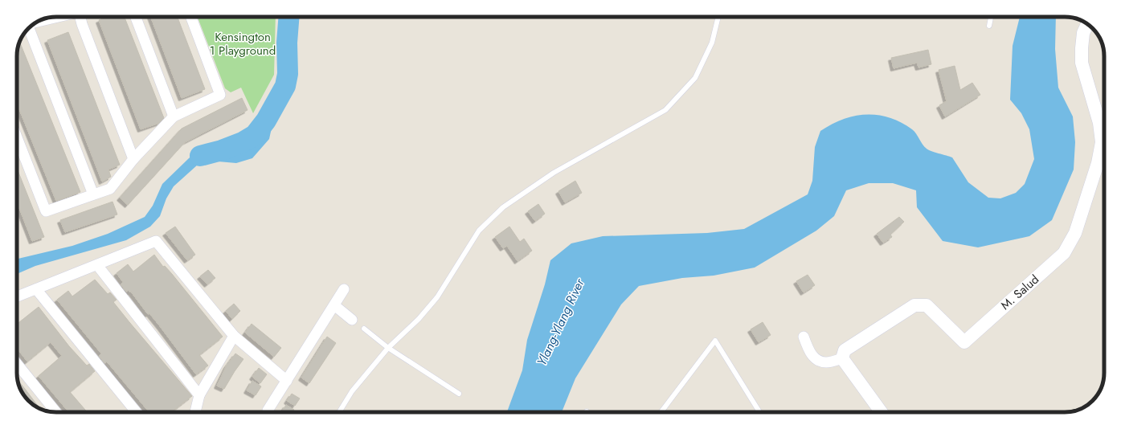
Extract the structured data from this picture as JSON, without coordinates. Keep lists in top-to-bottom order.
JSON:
{
  "streets": {
    "street": ["M. Salud"]
  },
  "water": ["Ylang-Ylang River"],
  "parks": ["Kensington 1 Playground"]
}
